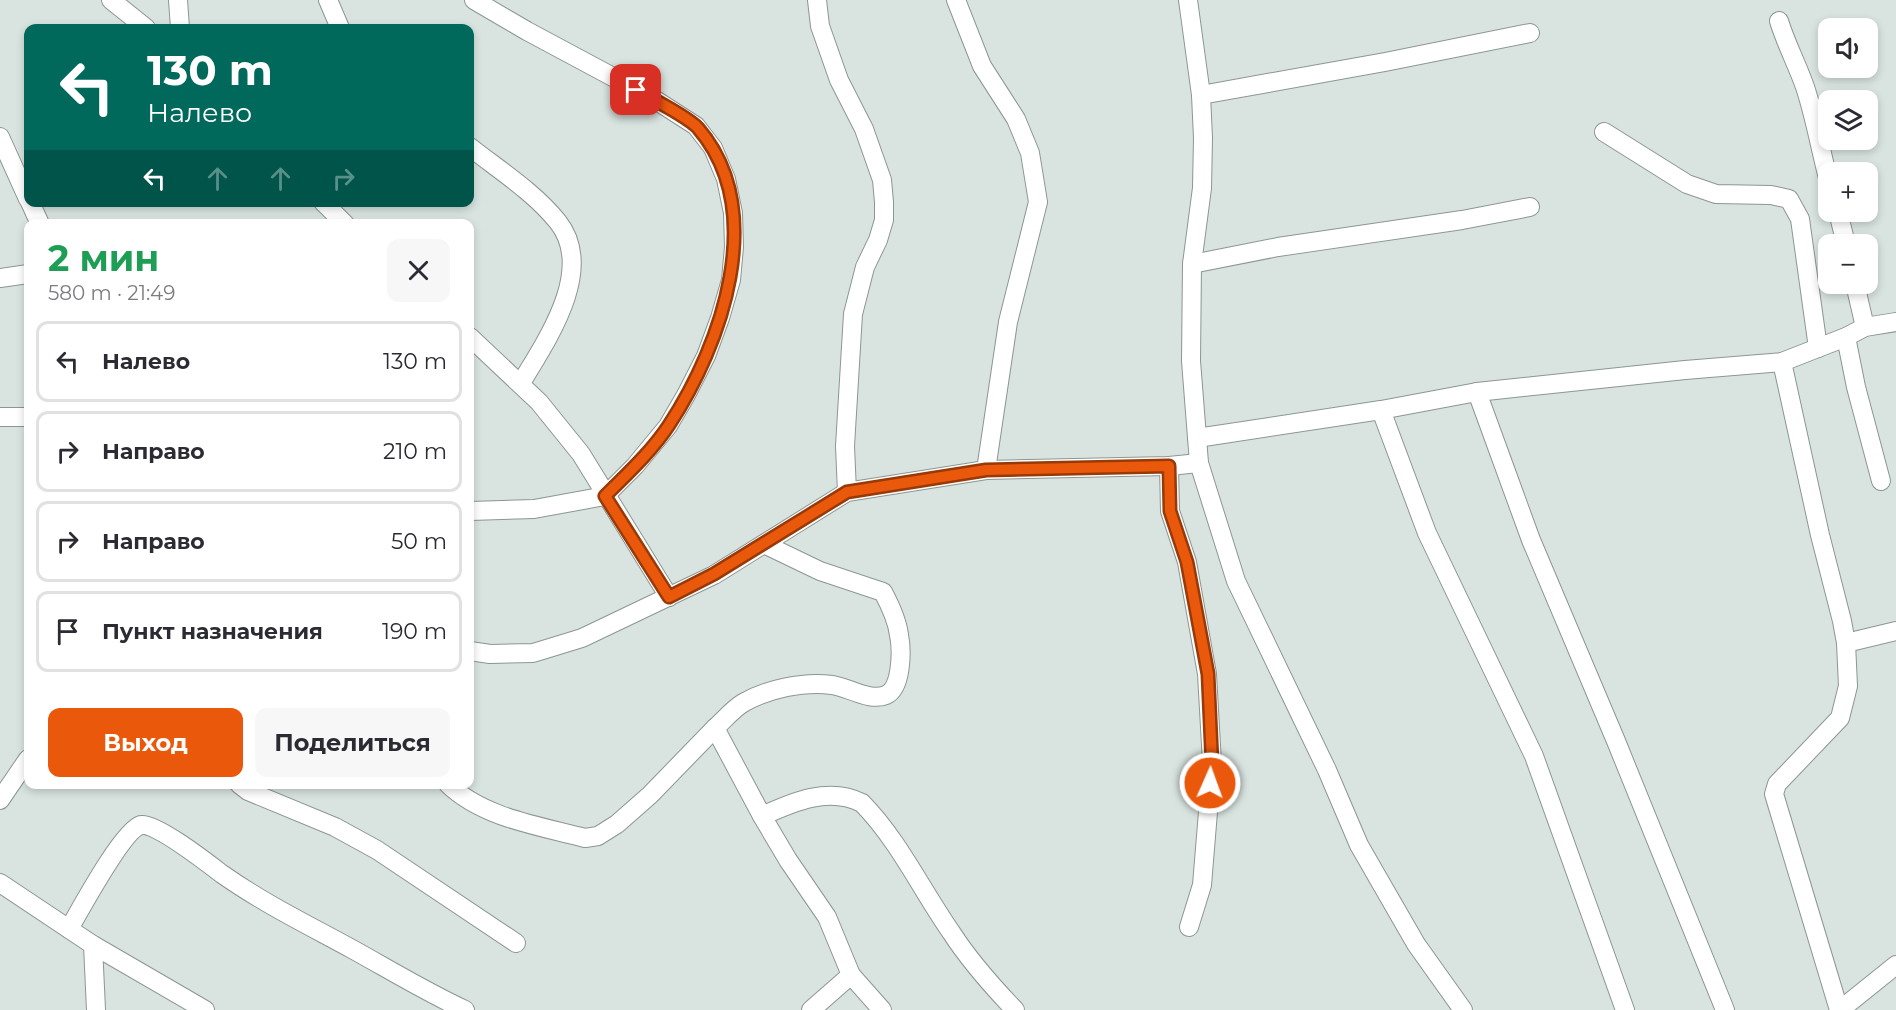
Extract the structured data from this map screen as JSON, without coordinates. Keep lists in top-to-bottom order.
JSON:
{
  "page": {
    "map_buttons": ["+", "−"],
    "turn": ["130 m", "Налево"],
    "heading": ["2 мин", "580 m · 21:49"],
    "list": [
      {
        "name": "Налево",
        "value": "130 m"
      },
      {
        "name": "Направо",
        "value": "210 m"
      },
      {
        "name": "Направо",
        "value": "50 m"
      },
      {
        "name": "Пункт назначения",
        "value": "190 m"
      }
    ],
    "buttons": ["Выход", "Поделиться"]
  }
}
